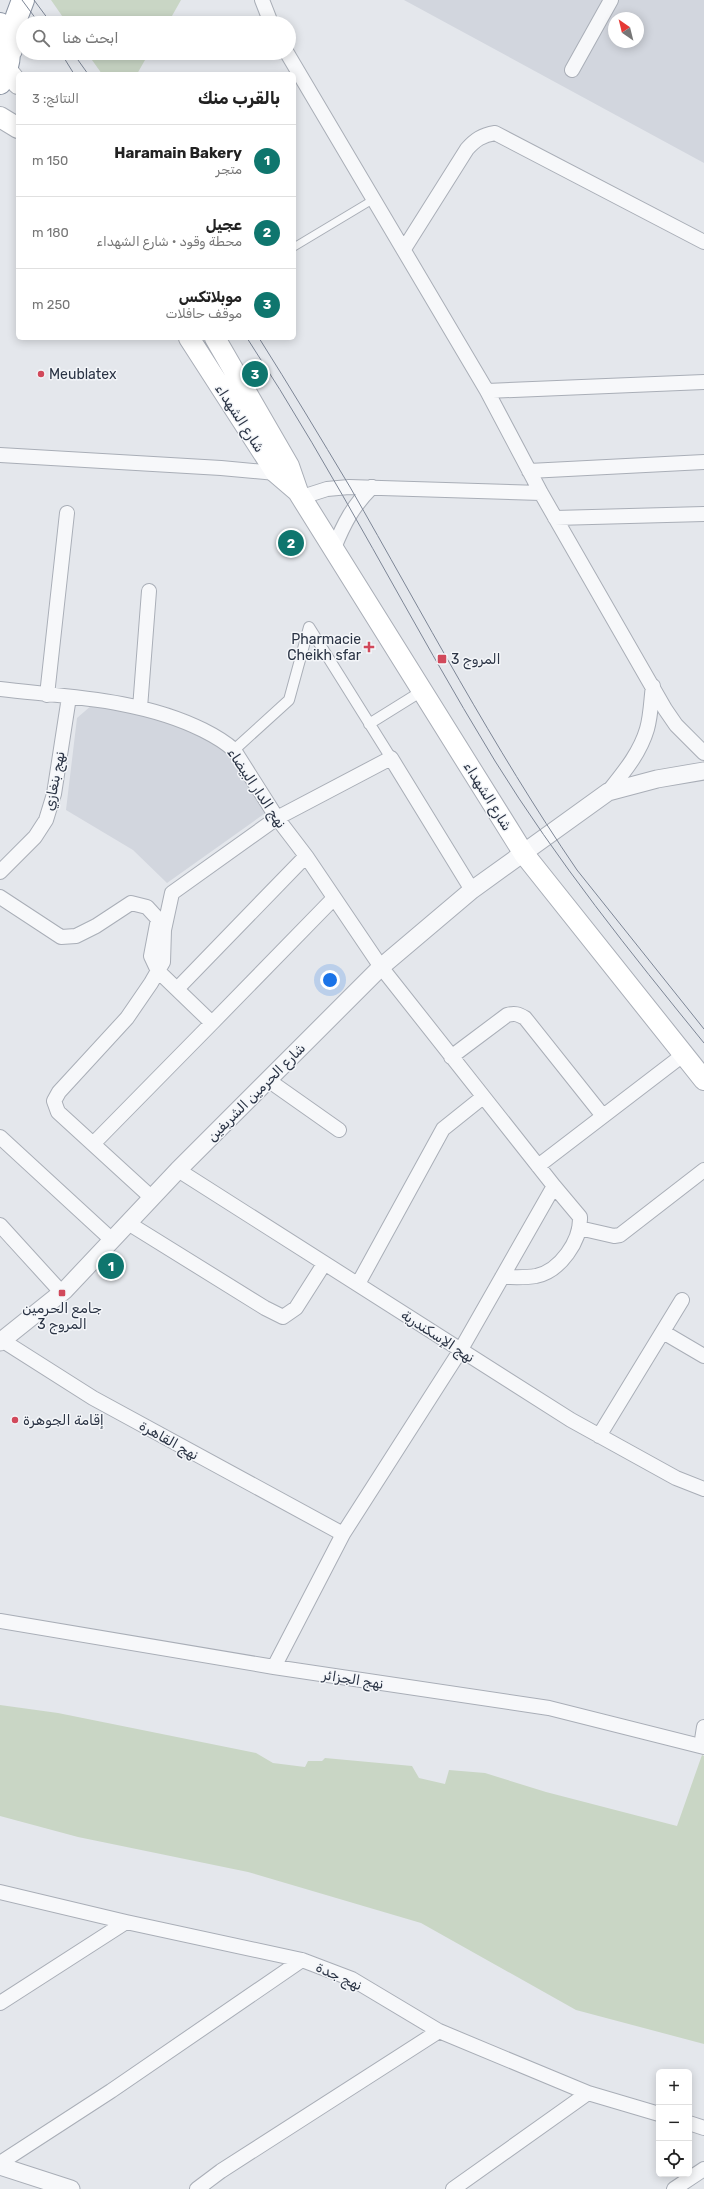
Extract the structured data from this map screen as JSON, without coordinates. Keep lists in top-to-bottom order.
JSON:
{
  "streets": {
    "main road": ["شارع الشهداء"],
    "street": [
      "نهج بنغازي",
      "نهج الدار البيضاء",
      "شارع الحرمين الشريفين",
      "نهج الإسكندرية",
      "نهج القاهرة",
      "نهج الجزائر",
      "نهج جدة"
    ]
  },
  "crossings": [
    ["شارع الشهداء", "شارع الحرمين الشريفين"],
    ["نهج بنغازي", "نهج الدار البيضاء"],
    ["نهج الدار البيضاء", "شارع الحرمين الشريفين"],
    ["شارع الحرمين الشريفين", "نهج الإسكندرية"],
    ["شارع الحرمين الشريفين", "نهج القاهرة"]
  ],
  "places": {
    "other": ["Meublatex", "إقامة الجوهرة"],
    "health": ["Pharmacie Cheikh sfar"],
    "transit": ["المروج 3", "جامع الحرمين المروج 3"]
  },
  "north": "top left",
  "page": {
    "search": "ابحث هنا",
    "heading": ["بالقرب منك", "النتائج: 3"],
    "list": [
      {
        "mark": "1",
        "name": "Haramain Bakery",
        "note": "متجر",
        "value": "150 m"
      },
      {
        "mark": "2",
        "name": "عجيل",
        "note": "محطة وقود · شارع الشهداء",
        "value": "180 m"
      },
      {
        "mark": "3",
        "name": "موبلاتكس",
        "note": "موقف حافلات",
        "value": "250 m"
      }
    ],
    "pins": ["3", "2", "1"],
    "map_buttons": ["+", "−"]
  }
}
